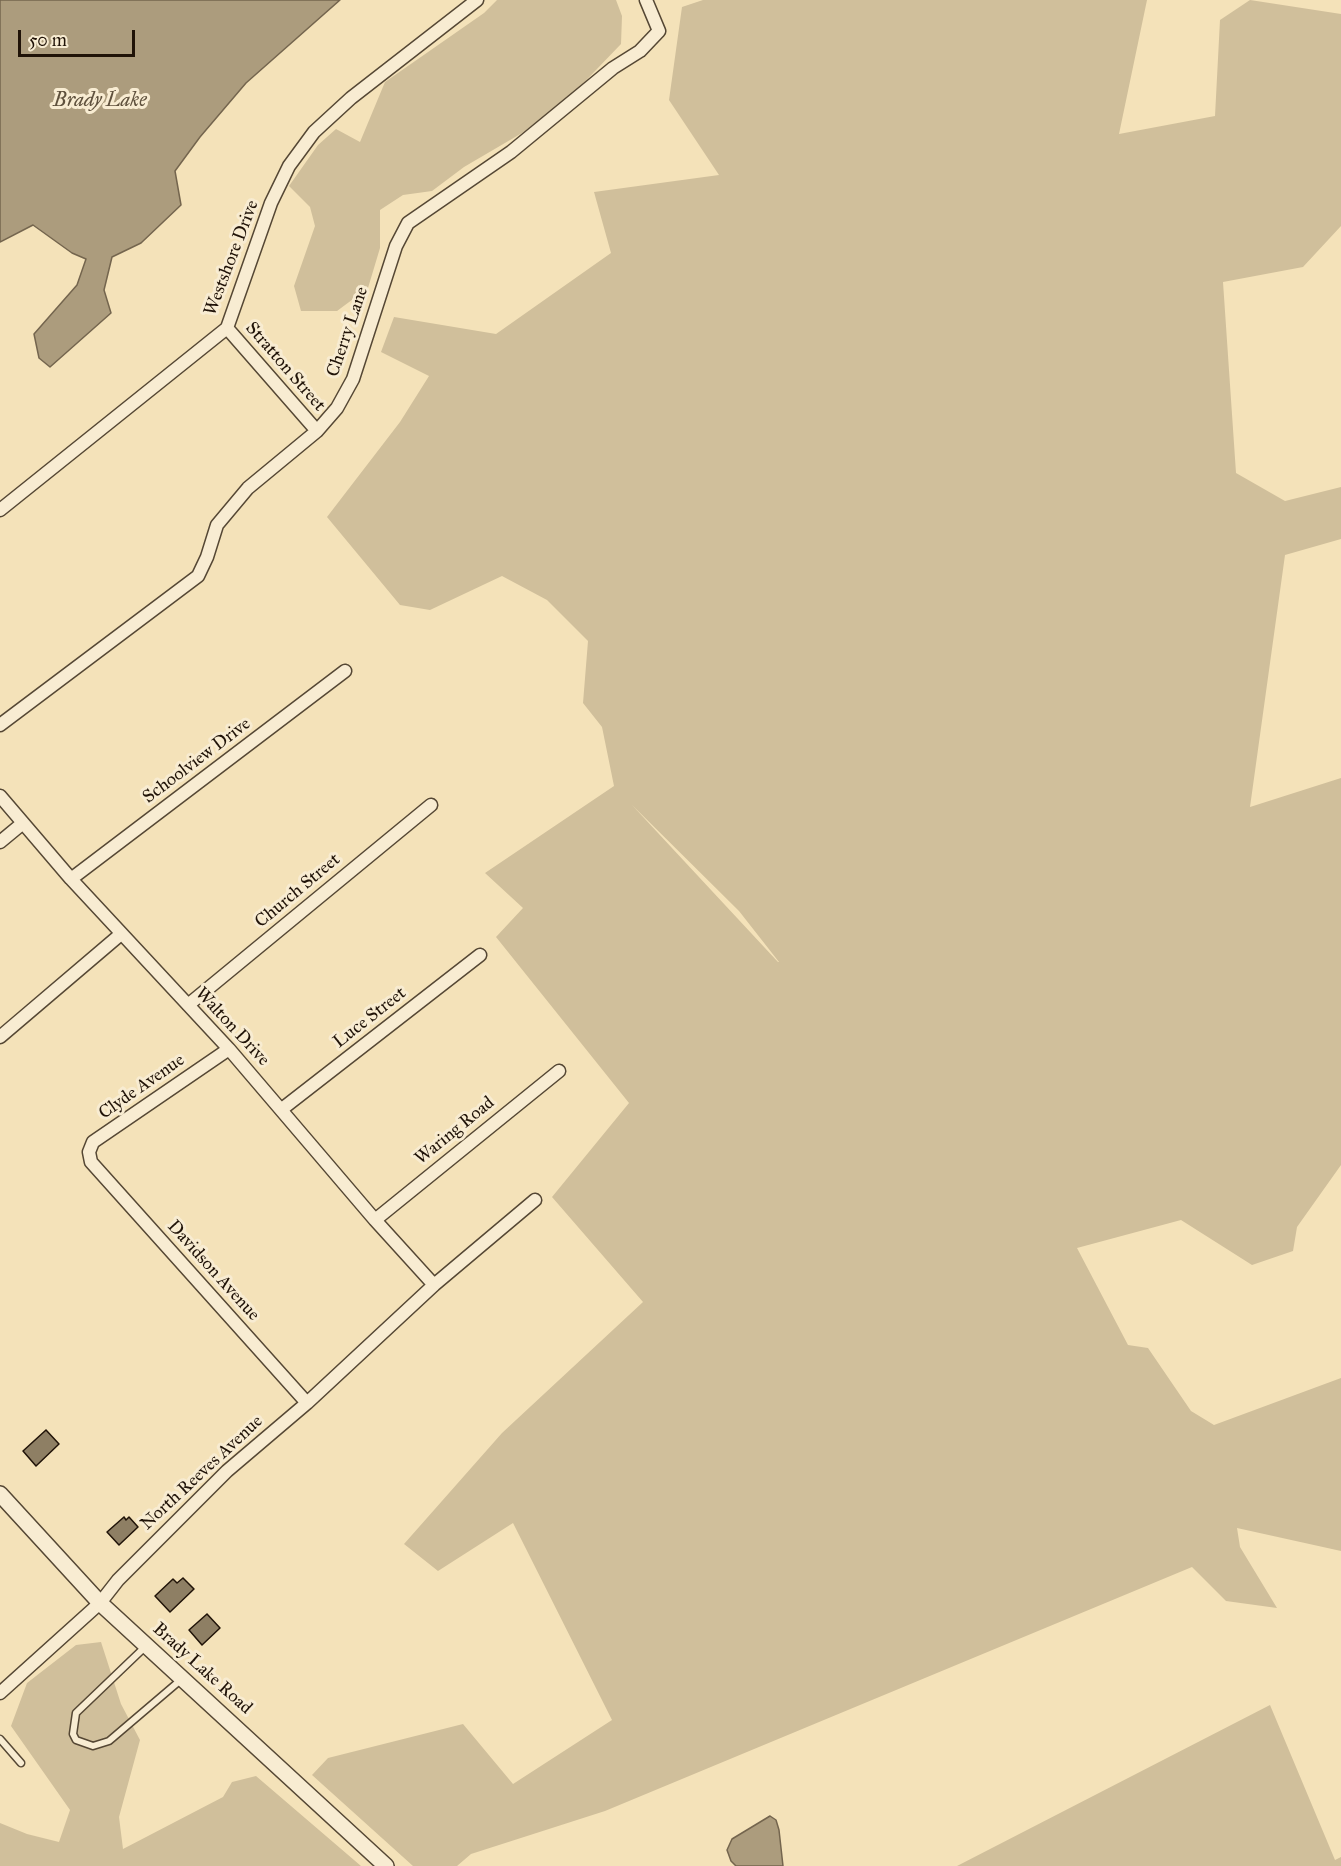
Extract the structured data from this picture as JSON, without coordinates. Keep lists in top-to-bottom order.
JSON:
{
  "streets": {
    "street": [
      "Westshore Drive",
      "Cherry Lane",
      "Stratton Street",
      "Schoolview Drive",
      "Church Street",
      "Luce Street",
      "Walton Drive",
      "Clyde Avenue",
      "Waring Road",
      "Davidson Avenue",
      "North Reeves Avenue",
      "Brady Lake Road"
    ]
  },
  "crossings": [
    ["Westshore Drive", "Stratton Street"],
    ["Cherry Lane", "Stratton Street"],
    ["Schoolview Drive", "Walton Drive"],
    ["Church Street", "Walton Drive"],
    ["Luce Street", "Walton Drive"],
    ["Walton Drive", "Clyde Avenue"],
    ["Walton Drive", "Waring Road"],
    ["Walton Drive", "North Reeves Avenue"],
    ["Clyde Avenue", "Davidson Avenue"],
    ["Davidson Avenue", "North Reeves Avenue"],
    ["North Reeves Avenue", "Brady Lake Road"]
  ],
  "water": ["Brady Lake"],
  "scale_bar": "50 m"
}
